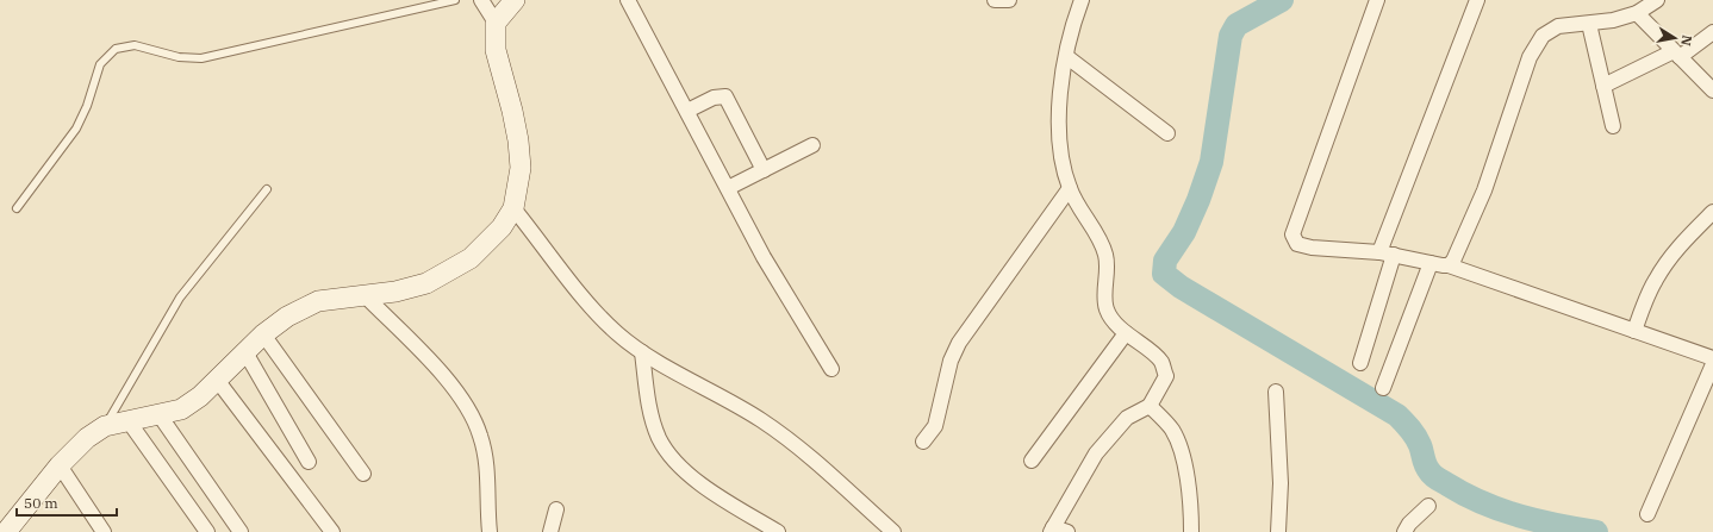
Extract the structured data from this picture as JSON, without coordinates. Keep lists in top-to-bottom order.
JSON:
{
  "scale_bar": "50 m",
  "north": "right"
}
